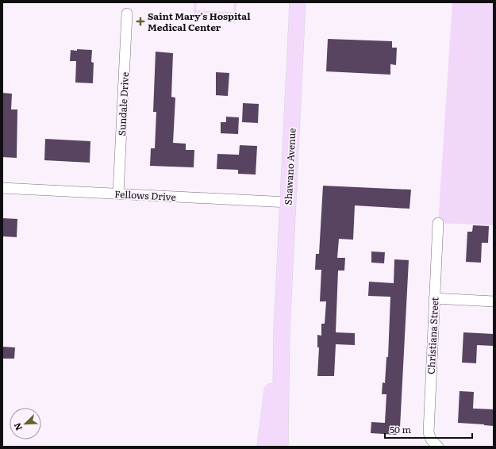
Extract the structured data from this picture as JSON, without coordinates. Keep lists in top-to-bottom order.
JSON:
{
  "streets": {
    "main road": ["Shawano Avenue"],
    "street": ["Sundale Drive", "Fellows Drive", "Christiana Street"]
  },
  "crossings": [
    ["Sundale Drive", "Fellows Drive"],
    ["Shawano Avenue", "Fellows Drive"]
  ],
  "places": {
    "health": ["Saint Mary's Hospital Medical Center"]
  },
  "scale_bar": "50 m",
  "north": "bottom left"
}
